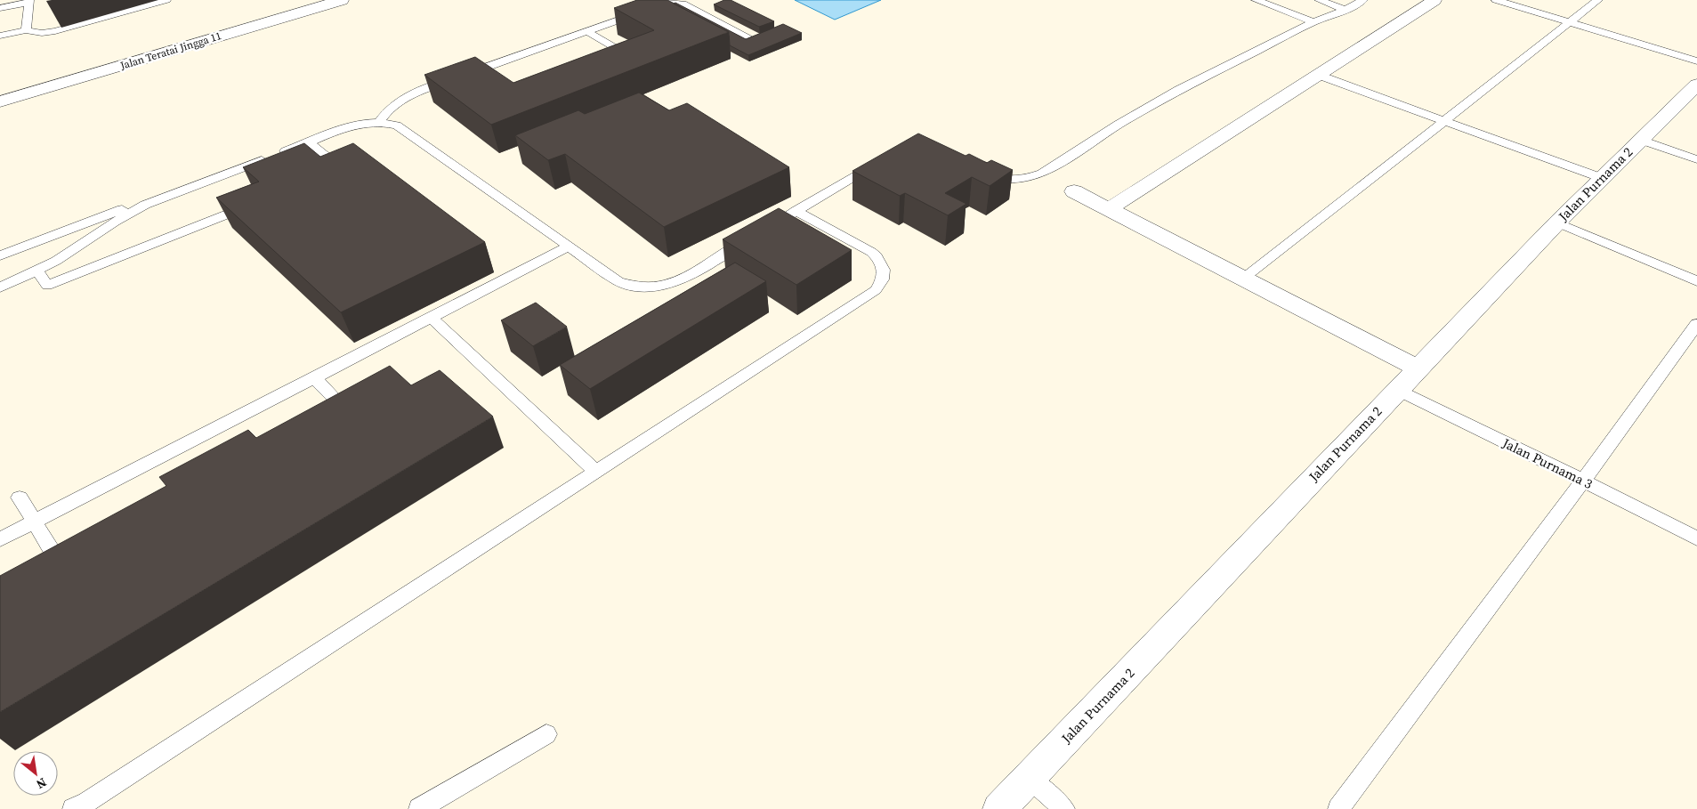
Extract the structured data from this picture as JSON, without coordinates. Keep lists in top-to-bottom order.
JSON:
{
  "streets": {
    "street": ["Jalan Teratai Jingga 11", "Jalan Purnama 2"],
    "lane": ["Jalan Purnama 3"]
  },
  "crossings": [
    ["Jalan Purnama 2", "Jalan Purnama 3"]
  ],
  "north": "bottom right"
}
